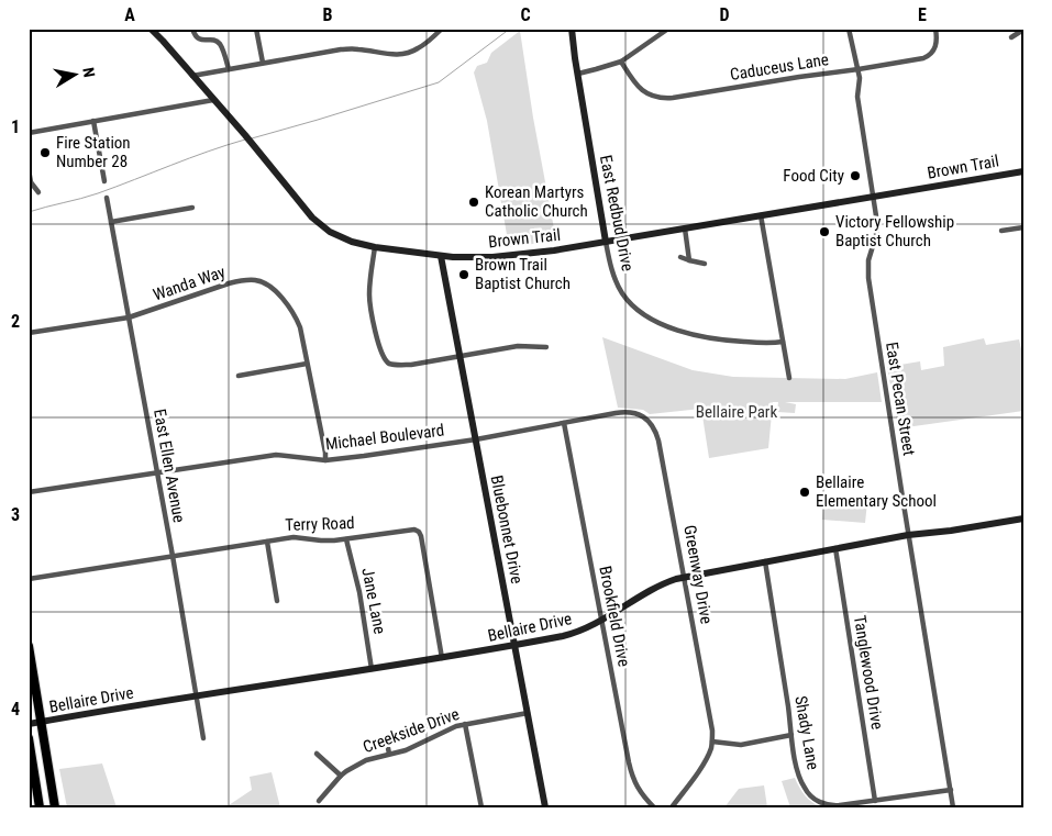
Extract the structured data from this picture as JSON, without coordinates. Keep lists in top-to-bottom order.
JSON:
{
  "streets": {
    "street": [
      "Caduceus Lane",
      "Brown Trail",
      "East Redbud Drive",
      "Wanda Way",
      "East Pecan Street",
      "Michael Boulevard",
      "East Ellen Avenue",
      "Terry Road",
      "Bluebonnet Drive",
      "Greenway Drive",
      "Jane Lane",
      "Brookfield Drive",
      "Bellaire Drive",
      "Tanglewood Drive",
      "Creekside Drive",
      "Shady Lane"
    ]
  },
  "crossings": [
    ["Caduceus Lane", "East Pecan Street"],
    ["Brown Trail", "East Redbud Drive"],
    ["Brown Trail", "East Pecan Street"],
    ["Brown Trail", "Bluebonnet Drive"],
    ["Wanda Way", "Michael Boulevard"],
    ["Wanda Way", "East Ellen Avenue"],
    ["East Pecan Street", "Bellaire Drive"],
    ["East Pecan Street", "Shady Lane"],
    ["Michael Boulevard", "East Ellen Avenue"],
    ["Michael Boulevard", "Bluebonnet Drive"],
    ["Michael Boulevard", "Greenway Drive"],
    ["Michael Boulevard", "Brookfield Drive"],
    ["East Ellen Avenue", "Terry Road"],
    ["East Ellen Avenue", "Bellaire Drive"],
    ["Terry Road", "Jane Lane"],
    ["Terry Road", "Bellaire Drive"],
    ["Bluebonnet Drive", "Bellaire Drive"],
    ["Bluebonnet Drive", "Creekside Drive"],
    ["Greenway Drive", "Bellaire Drive"],
    ["Jane Lane", "Bellaire Drive"],
    ["Brookfield Drive", "Bellaire Drive"],
    ["Bellaire Drive", "Tanglewood Drive"],
    ["Bellaire Drive", "Shady Lane"],
    ["Tanglewood Drive", "Shady Lane"]
  ],
  "parks": ["Bellaire Park"],
  "places": [
    "Fire Station Number 28",
    "Food City",
    "Korean Martyrs Catholic Church",
    "Victory Fellowship Baptist Church",
    "Brown Trail Baptist Church",
    "Bellaire Elementary School"
  ],
  "north": "right",
  "grid": {
    "columns": [
      "A",
      "B",
      "C",
      "D",
      "E"
    ],
    "rows": [
      "1",
      "2",
      "3",
      "4"
    ]
  }
}
